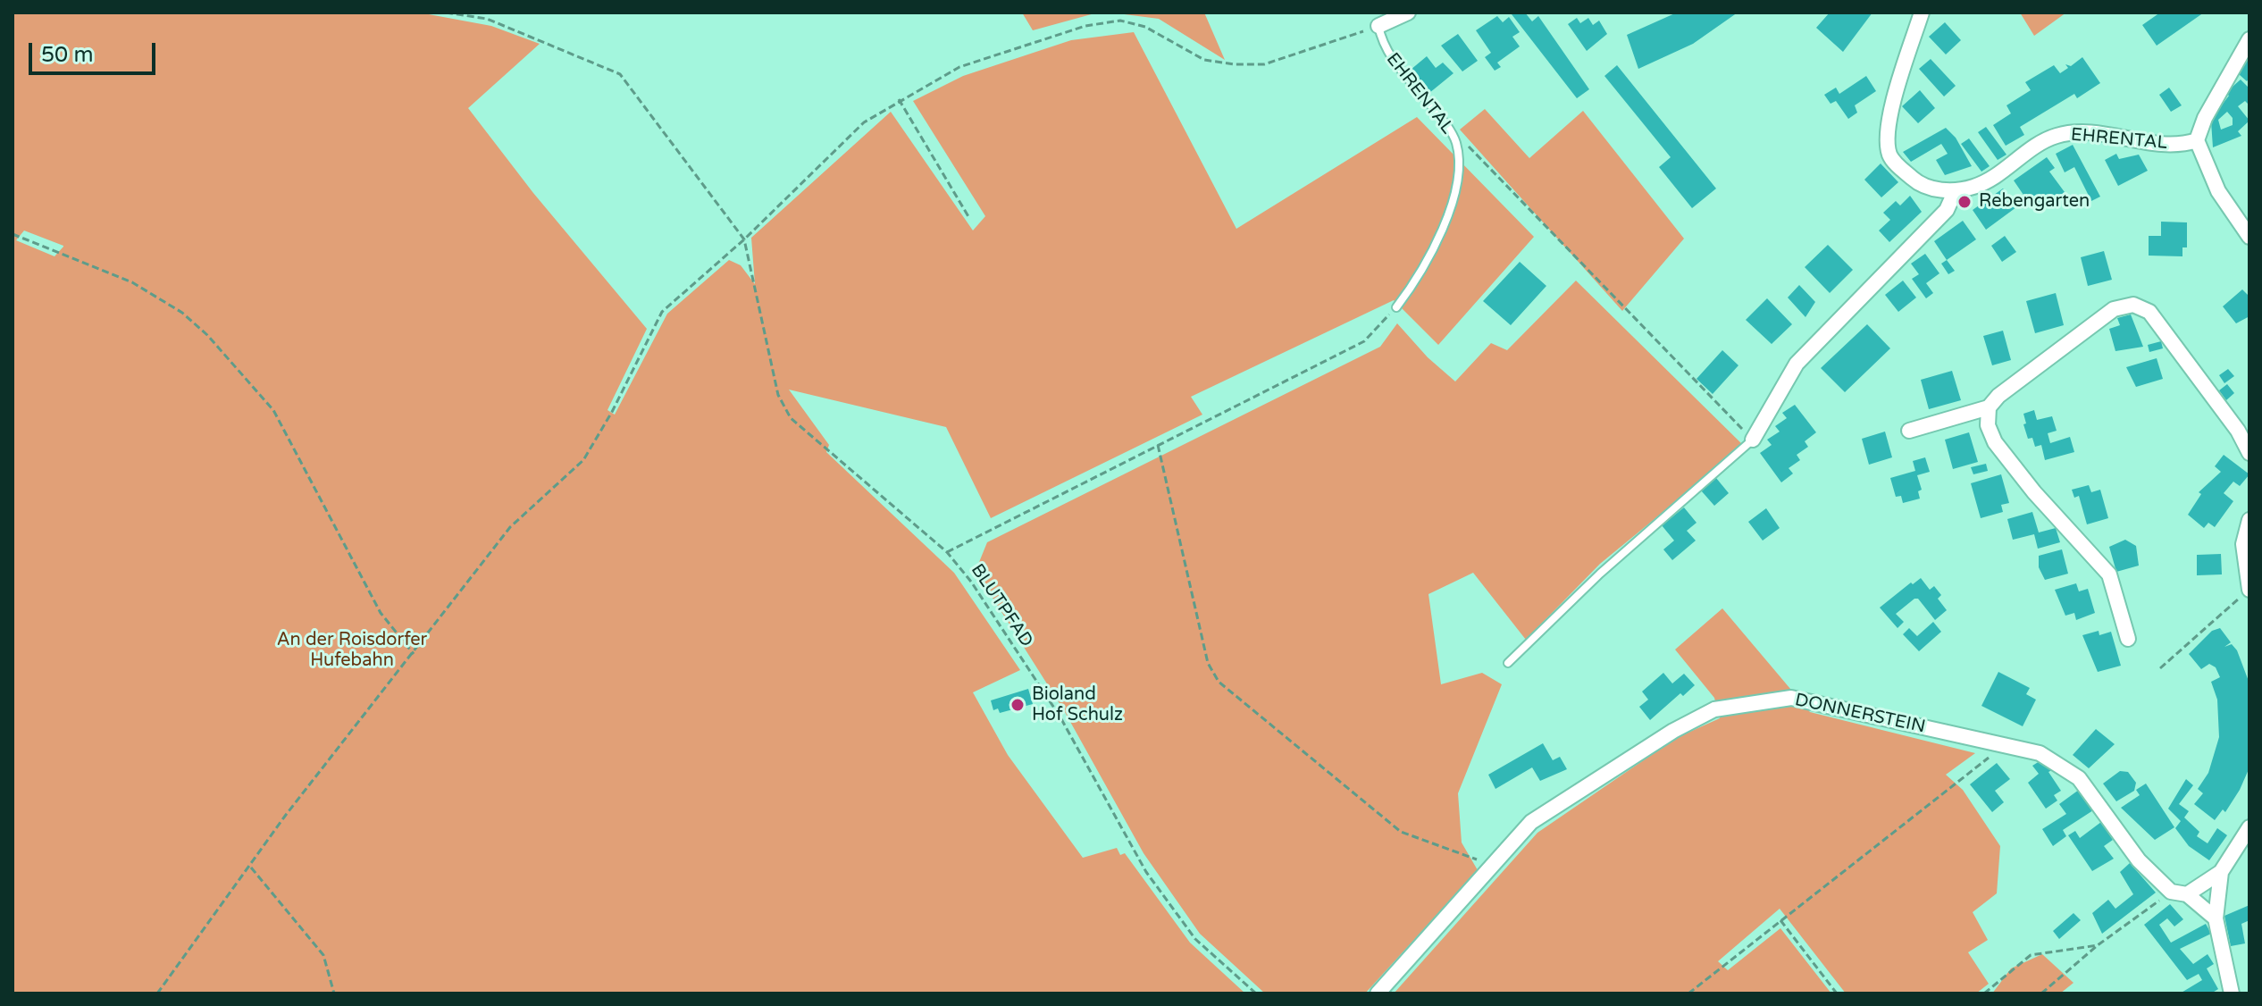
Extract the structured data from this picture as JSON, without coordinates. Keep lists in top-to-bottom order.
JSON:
{
  "streets": {
    "street": ["EHRENTAL", "DONNERSTEIN"],
    "path": ["BLUTPFAD"]
  },
  "parks": ["An der Roisdorfer Hufebahn"],
  "places": ["Rebengarten", "Bioland Hof Schulz"],
  "scale_bar": "50 m"
}
